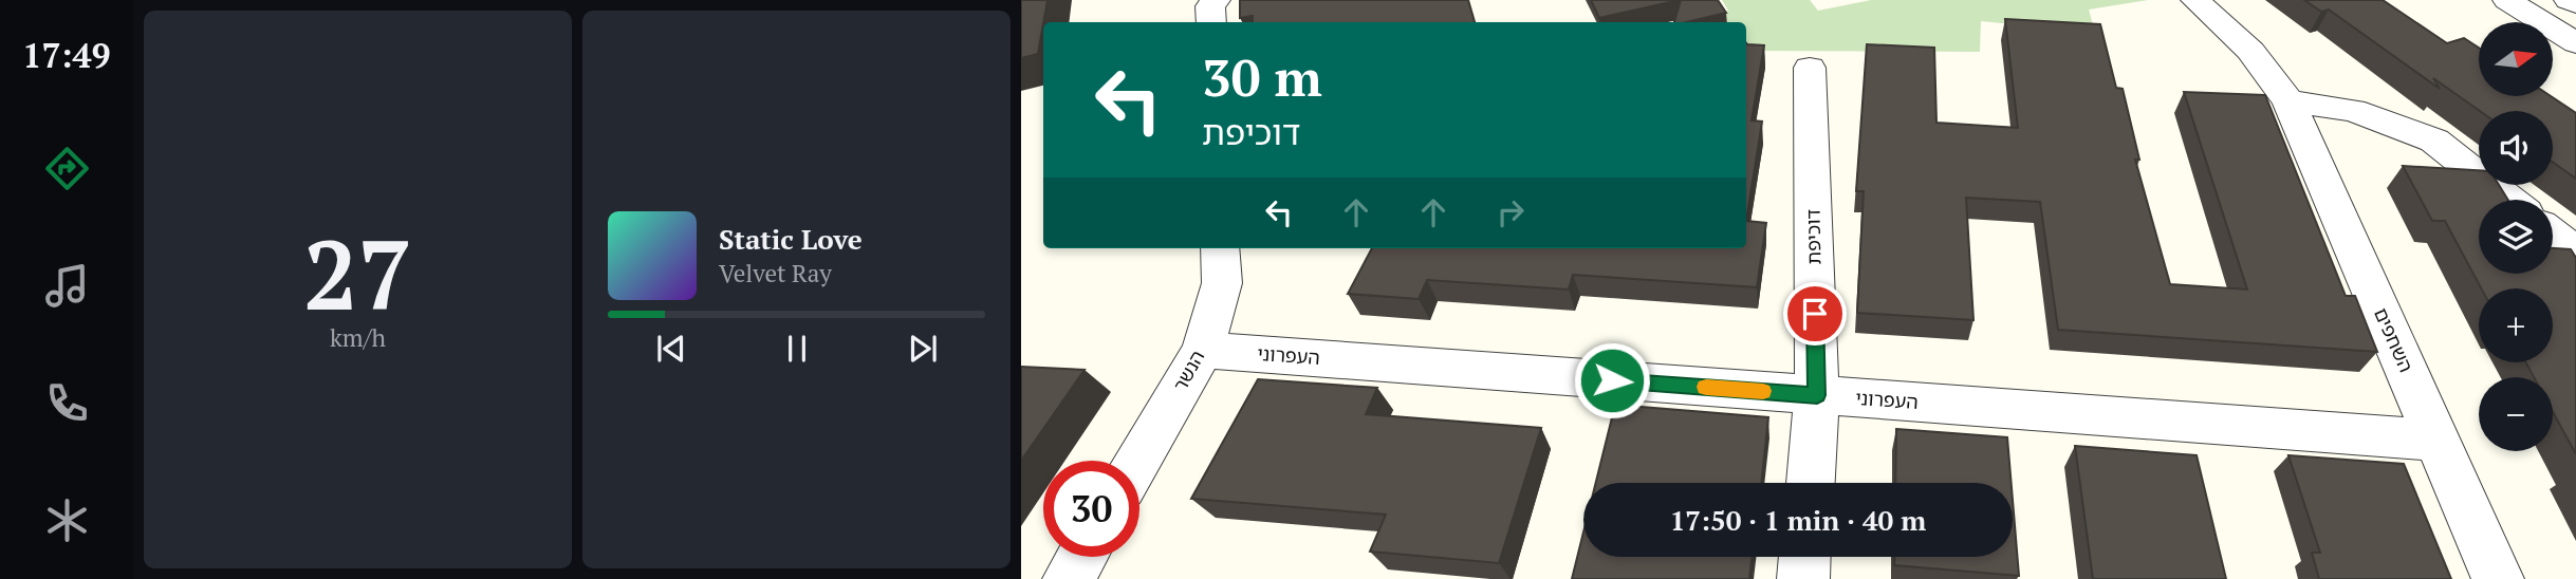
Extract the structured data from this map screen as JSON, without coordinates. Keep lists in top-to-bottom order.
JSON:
{
  "streets": {
    "street": [
      "דוכיפת",
      "השחפים",
      "העפרוני",
      "הנשר"
    ]
  },
  "crossings": [
    ["דוכיפת", "העפרוני"],
    ["השחפים", "העפרוני"],
    ["העפרוני", "הנשר"]
  ],
  "north": "right",
  "page": {
    "tabs": "17:49",
    "tile": ["27", "km/h"],
    "map_buttons": ["+", "−"],
    "turn": ["30 m", "דוכיפת"],
    "song": ["Static Love", "Velvet Ray"],
    "limit": "30",
    "trip": "17:50 · 1 min · 40 m"
  }
}
